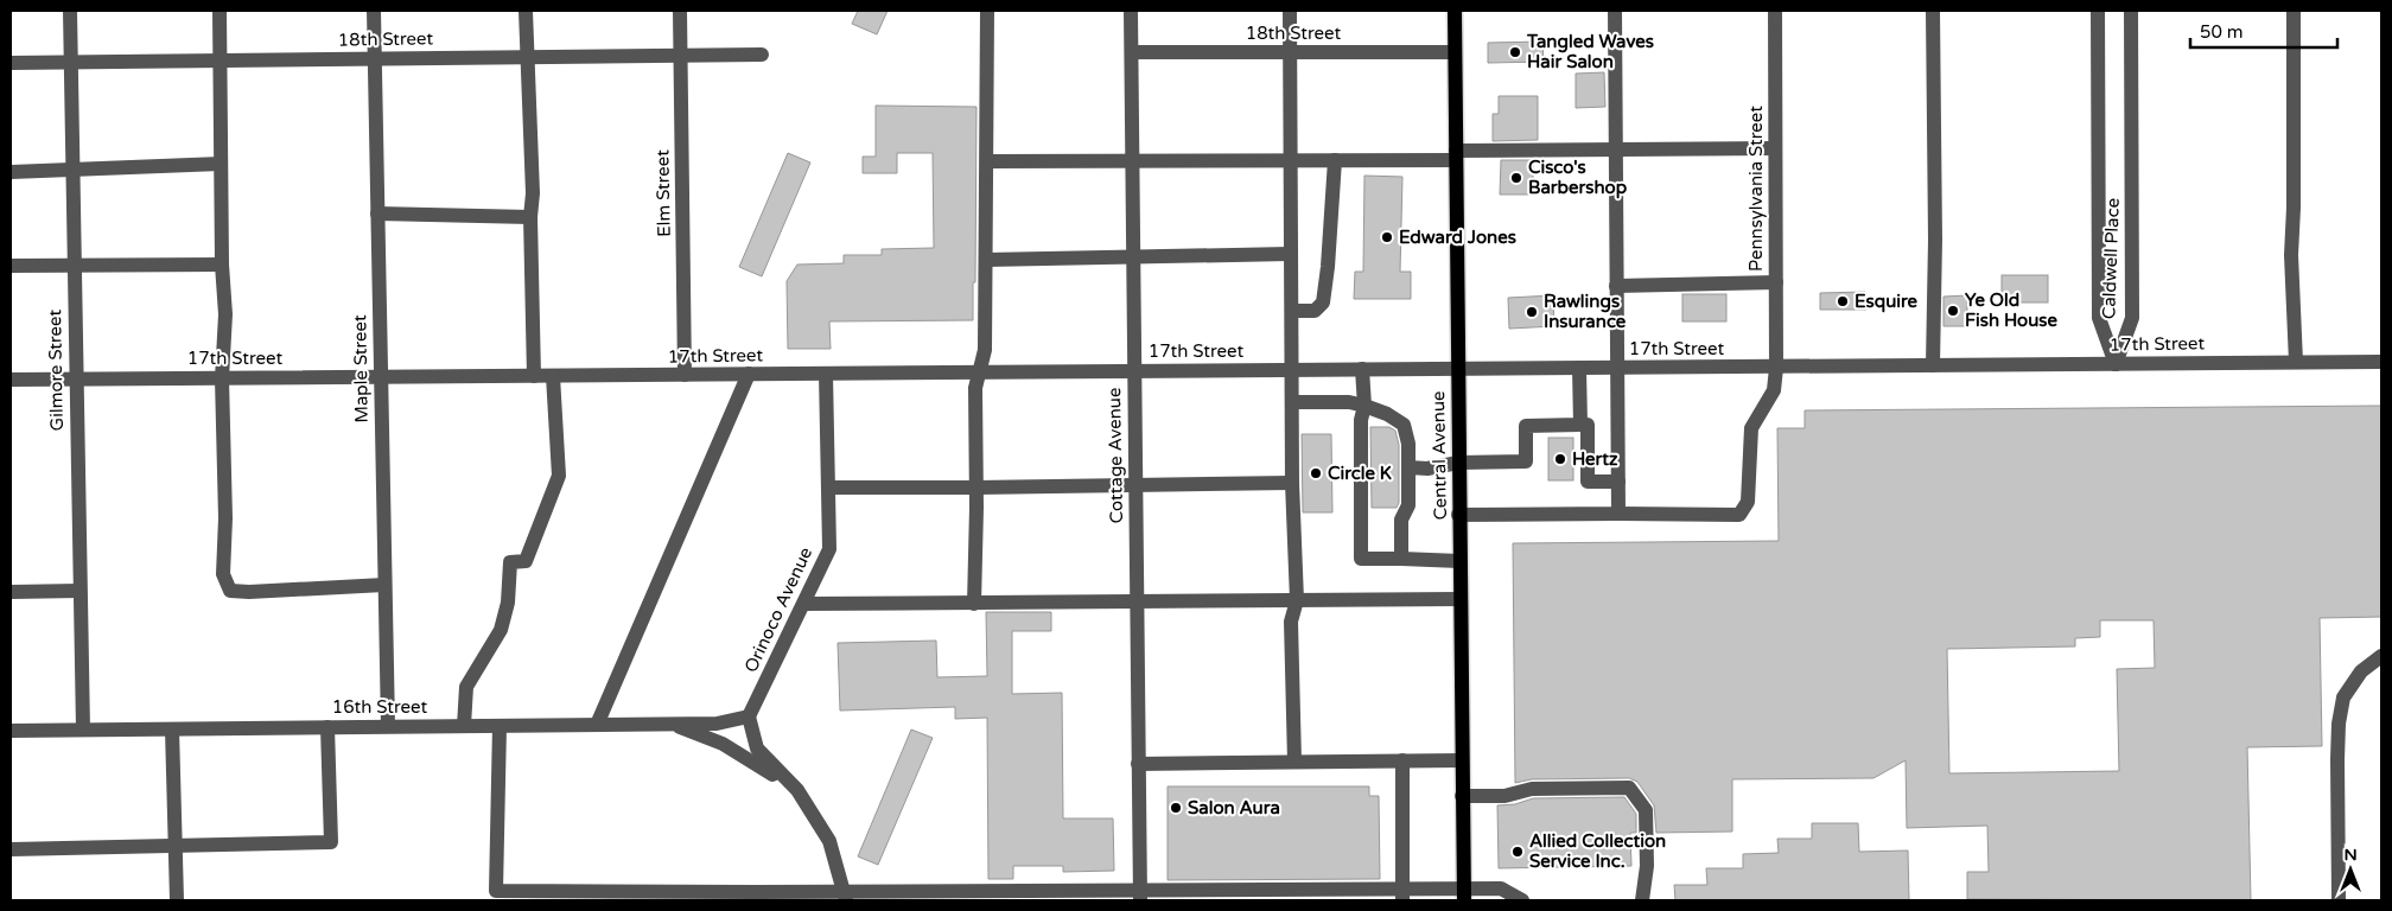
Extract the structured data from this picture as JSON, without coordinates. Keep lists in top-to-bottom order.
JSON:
{
  "streets": {
    "main road": ["Central Avenue"],
    "street": [
      "18th Street",
      "Pennsylvania Street",
      "Elm Street",
      "Caldwell Place",
      "17th Street",
      "Maple Street",
      "Gilmore Street",
      "Cottage Avenue",
      "Orinoco Avenue",
      "16th Street"
    ]
  },
  "crossings": [
    ["18th Street", "Elm Street"],
    ["18th Street", "Maple Street"],
    ["18th Street", "Gilmore Street"],
    ["18th Street", "Cottage Avenue"],
    ["18th Street", "Central Avenue"],
    ["Pennsylvania Street", "17th Street"],
    ["Elm Street", "17th Street"],
    ["Caldwell Place", "17th Street"],
    ["17th Street", "Maple Street"],
    ["17th Street", "Gilmore Street"],
    ["17th Street", "Cottage Avenue"],
    ["17th Street", "Central Avenue"],
    ["17th Street", "Orinoco Avenue"],
    ["Maple Street", "16th Street"],
    ["Gilmore Street", "16th Street"],
    ["Orinoco Avenue", "16th Street"]
  ],
  "places": [
    "Tangled Waves Hair Salon",
    "Cisco's Barbershop",
    "Edward Jones",
    "Esquire",
    "Ye Old Fish House",
    "Rawlings Insurance",
    "Hertz",
    "Circle K",
    "Salon Aura",
    "Allied Collection Service Inc."
  ],
  "scale_bar": "50 m",
  "north": "top"
}
